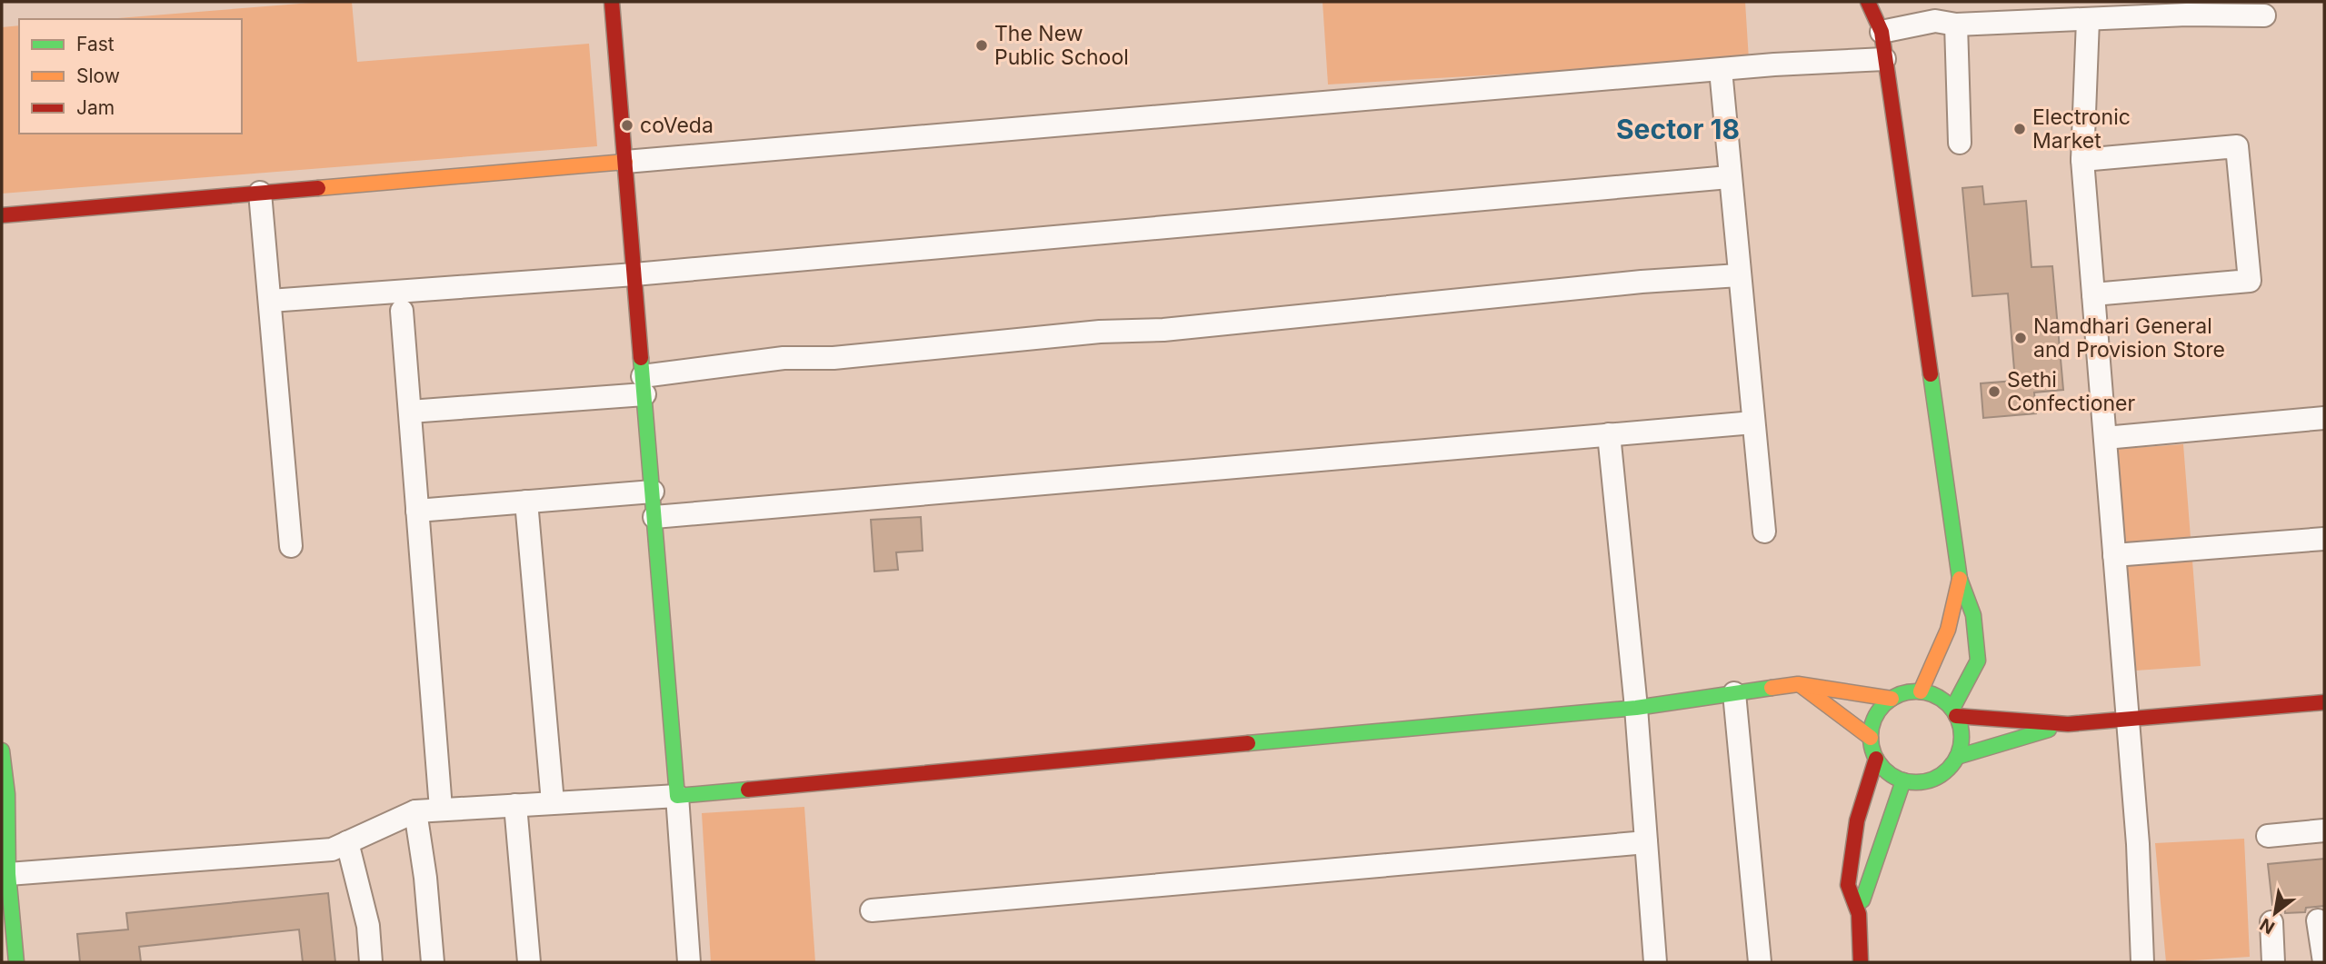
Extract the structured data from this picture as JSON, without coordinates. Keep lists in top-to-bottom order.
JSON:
{
  "districts": ["Sector 18"],
  "places": [
    "The New Public School",
    "coVeda",
    "Electronic Market",
    "Namdhari General and Provision Store",
    "Sethi Confectioner"
  ],
  "legend": ["Fast", "Slow", "Jam"],
  "north": "bottom left"
}
